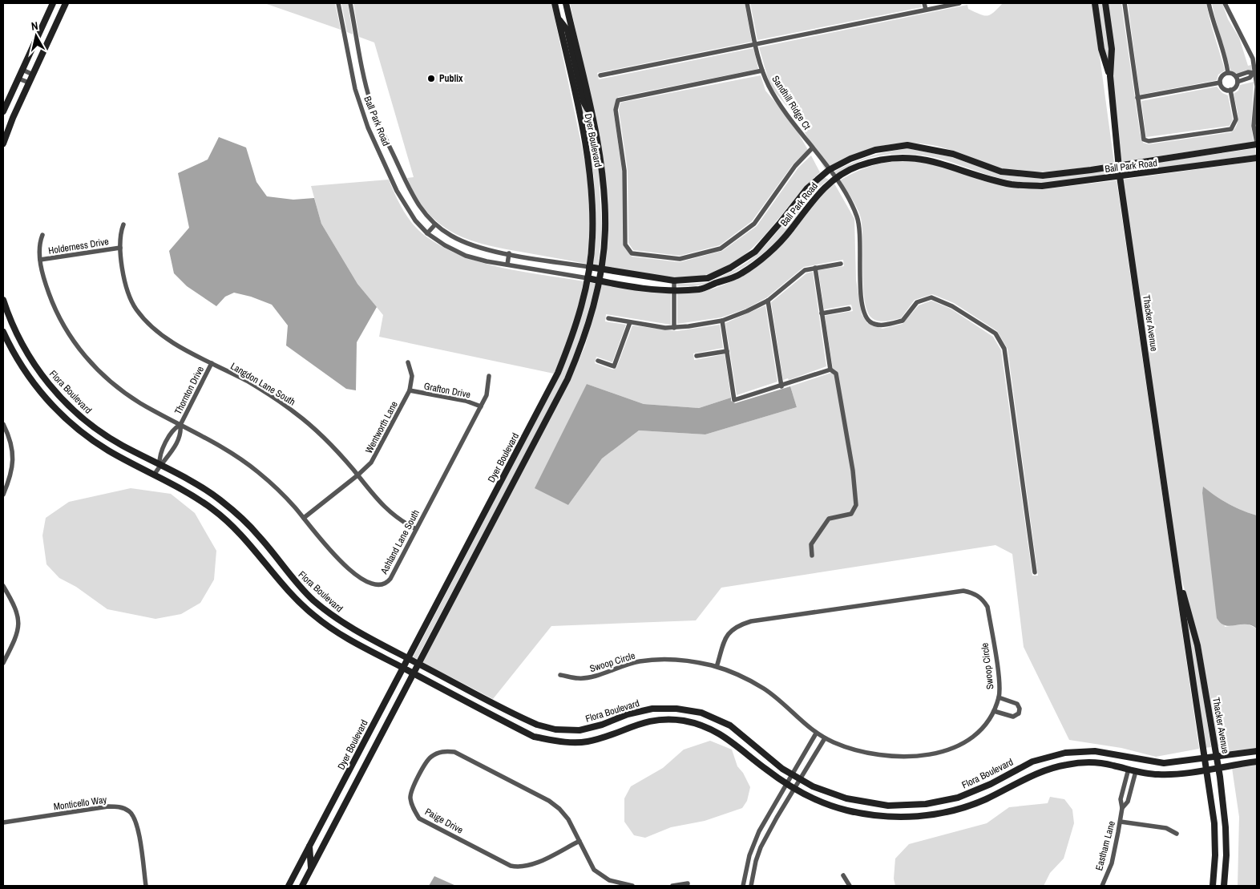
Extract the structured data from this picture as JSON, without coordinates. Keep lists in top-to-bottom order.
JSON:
{
  "streets": {
    "street": [
      "Sandhill Ridge Ct",
      "Ball Park Road",
      "Dyer Boulevard",
      "Holderness Drive",
      "Thacker Avenue",
      "Langdon Lane South",
      "Thornton Drive",
      "Grafton Drive",
      "Flora Boulevard",
      "Wentworth Lane",
      "Ashland Lane South",
      "Swoop Circle",
      "Monticello Way",
      "Paige Drive",
      "Eastham Lane"
    ]
  },
  "crossings": [
    ["Sandhill Ridge Ct", "Ball Park Road"],
    ["Ball Park Road", "Dyer Boulevard"],
    ["Ball Park Road", "Thacker Avenue"],
    ["Dyer Boulevard", "Flora Boulevard"],
    ["Holderness Drive", "Langdon Lane South"],
    ["Holderness Drive", "Ashland Lane South"],
    ["Thacker Avenue", "Flora Boulevard"],
    ["Langdon Lane South", "Thornton Drive"],
    ["Langdon Lane South", "Wentworth Lane"],
    ["Langdon Lane South", "Ashland Lane South"],
    ["Thornton Drive", "Flora Boulevard"],
    ["Thornton Drive", "Ashland Lane South"],
    ["Grafton Drive", "Wentworth Lane"],
    ["Grafton Drive", "Ashland Lane South"],
    ["Flora Boulevard", "Eastham Lane"],
    ["Wentworth Lane", "Ashland Lane South"]
  ],
  "places": ["Publix"],
  "north": "top"
}
